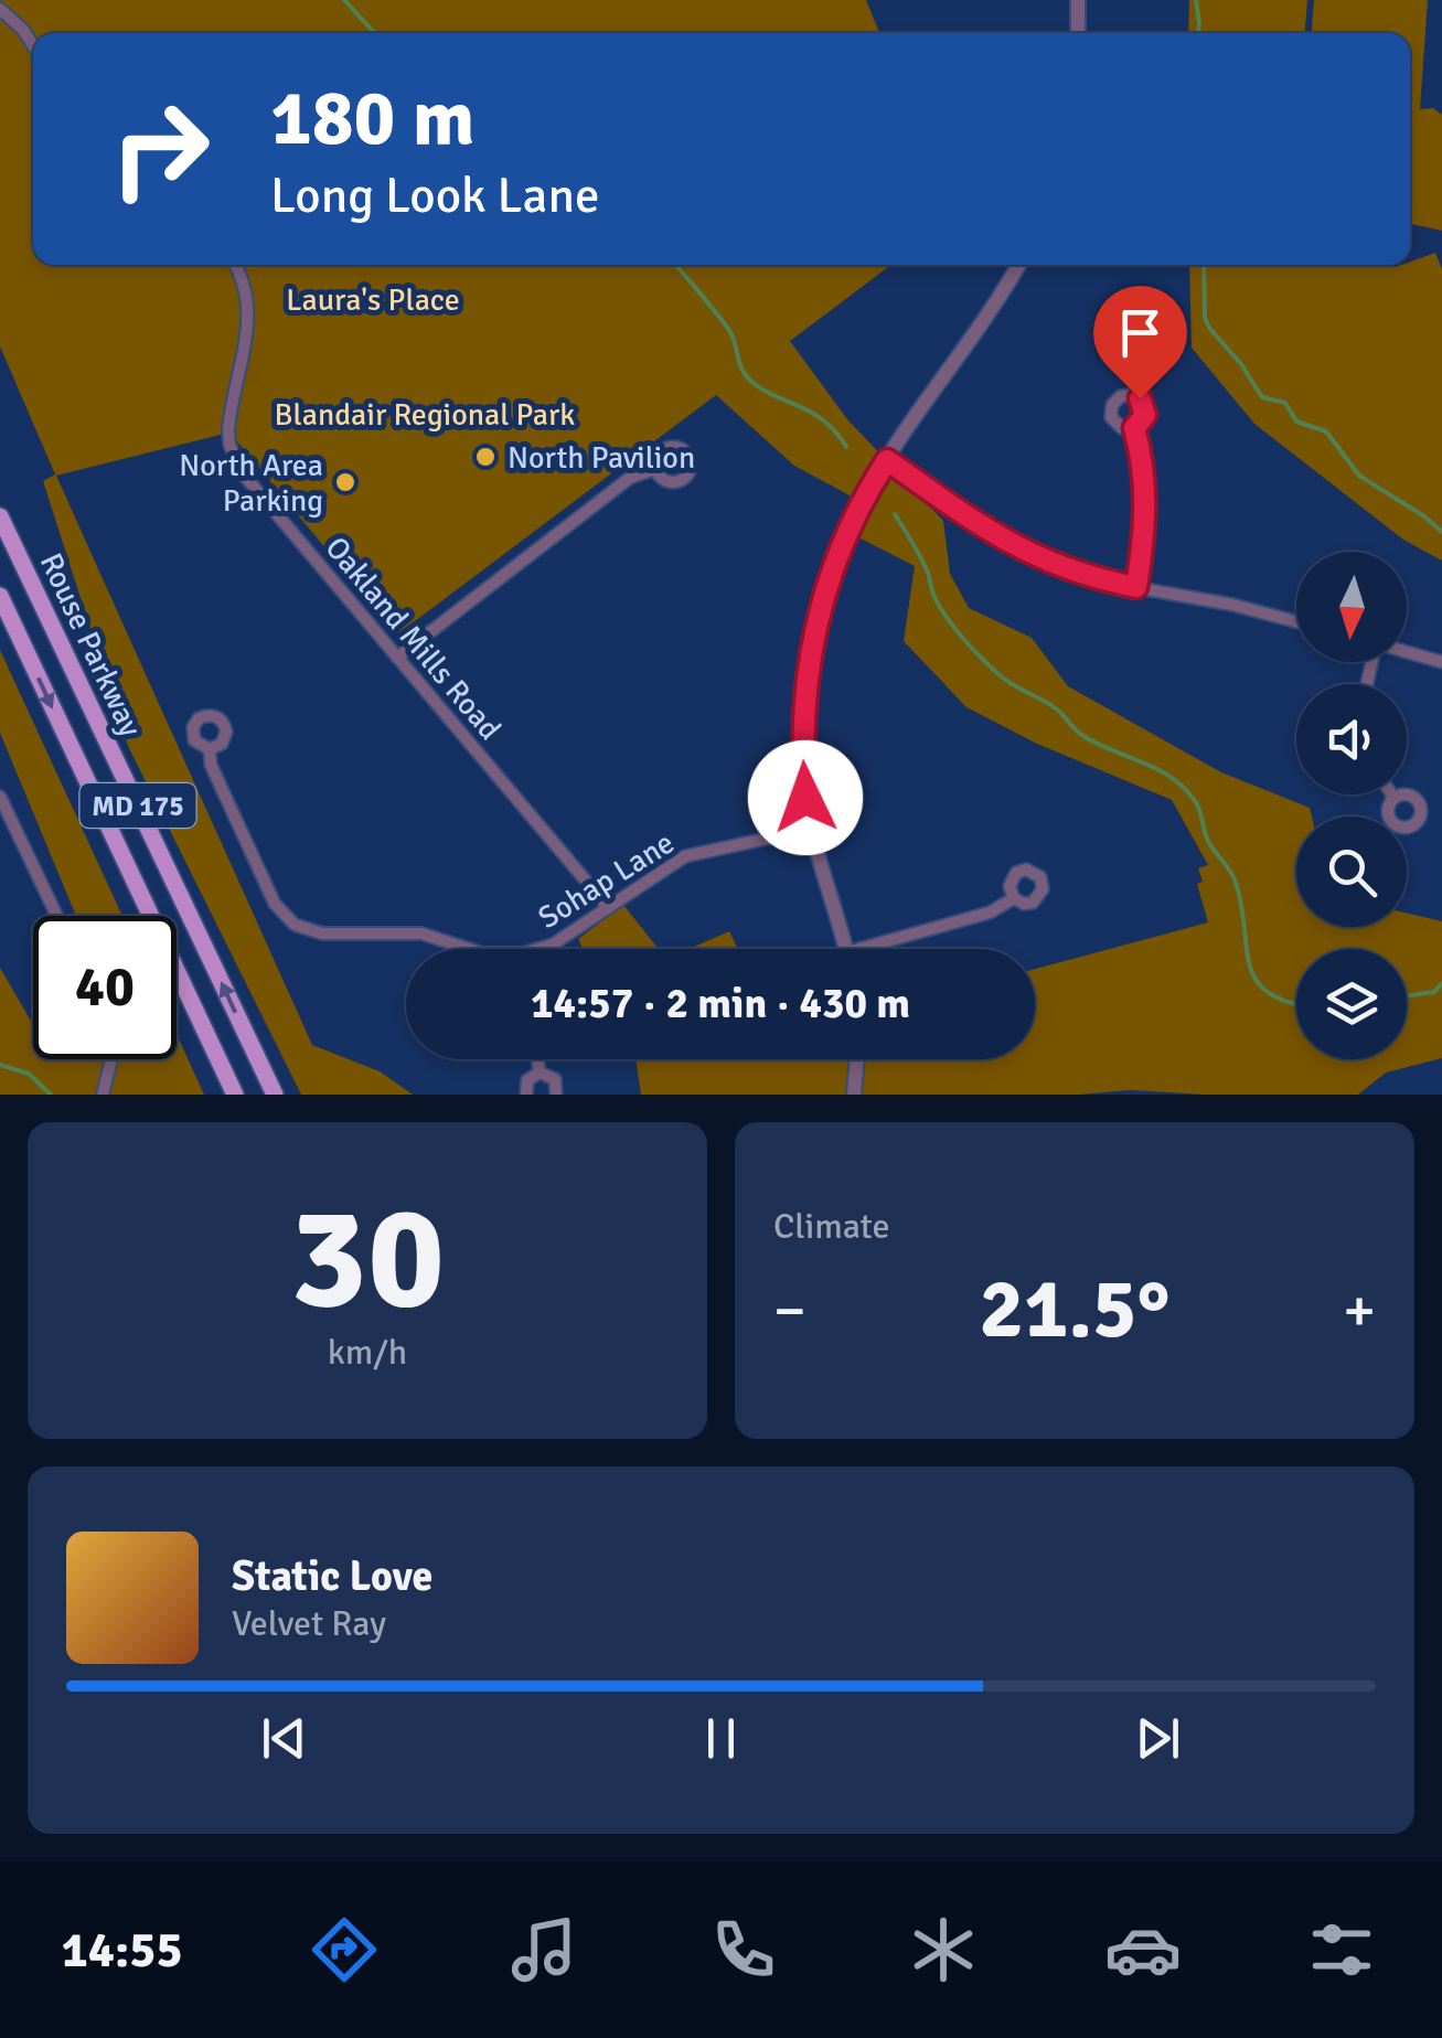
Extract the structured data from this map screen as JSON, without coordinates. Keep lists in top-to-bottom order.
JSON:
{
  "streets": {
    "main road": ["Rouse Parkway", "MD 175"],
    "street": ["Oakland Mills Road", "Sohap Lane"]
  },
  "crossings": [
    ["Oakland Mills Road", "Sohap Lane"]
  ],
  "parks": ["Laura's Place", "Blandair Regional Park"],
  "places": ["North Pavilion", "North Area Parking"],
  "north": "bottom",
  "page": {
    "turn": ["180 m", "Long Look Lane"],
    "limit": "40",
    "trip": "14:57 · 2 min · 430 m",
    "tile": [
      ["30", "km/h"],
      "Climate"
    ],
    "heat": ["−", "21.5°", "+"],
    "song": ["Static Love", "Velvet Ray"],
    "tabs": "14:55"
  }
}
